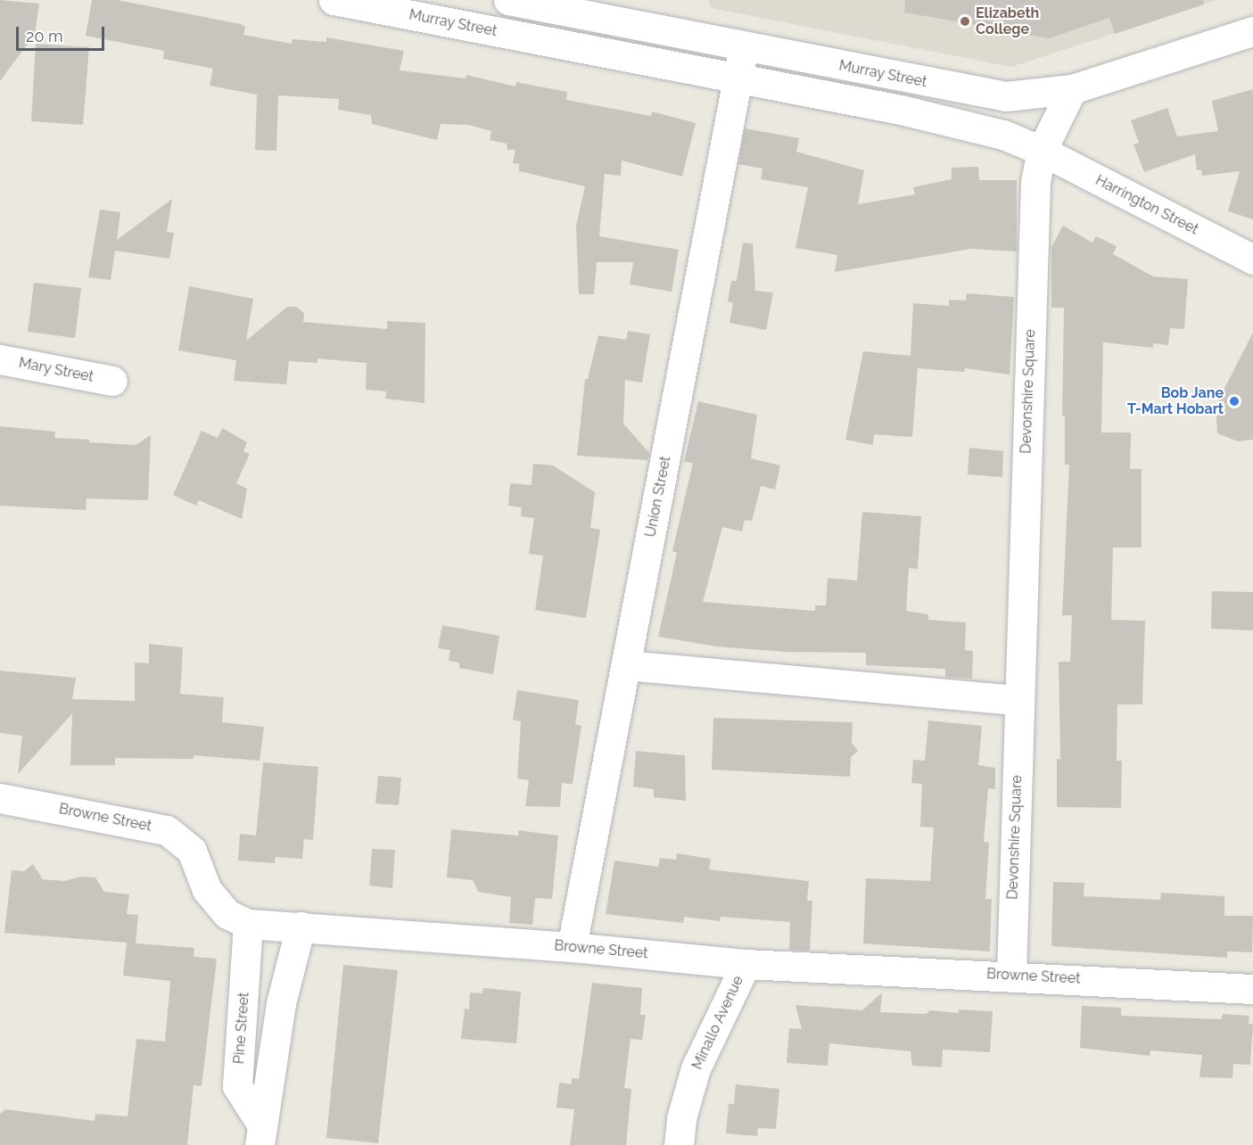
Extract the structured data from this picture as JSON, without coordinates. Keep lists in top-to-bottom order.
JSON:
{
  "streets": {
    "street": [
      "Murray Street",
      "Harrington Street",
      "Mary Street",
      "Devonshire Square",
      "Union Street",
      "Browne Street",
      "Minallo Avenue",
      "Pine Street"
    ]
  },
  "crossings": [
    ["Murray Street", "Harrington Street"],
    ["Murray Street", "Devonshire Square"],
    ["Murray Street", "Union Street"],
    ["Harrington Street", "Devonshire Square"],
    ["Devonshire Square", "Browne Street"],
    ["Union Street", "Browne Street"],
    ["Browne Street", "Minallo Avenue"],
    ["Browne Street", "Pine Street"]
  ],
  "places": ["Elizabeth College", "Bob Jane T-Mart Hobart"],
  "scale_bar": "20 m"
}
